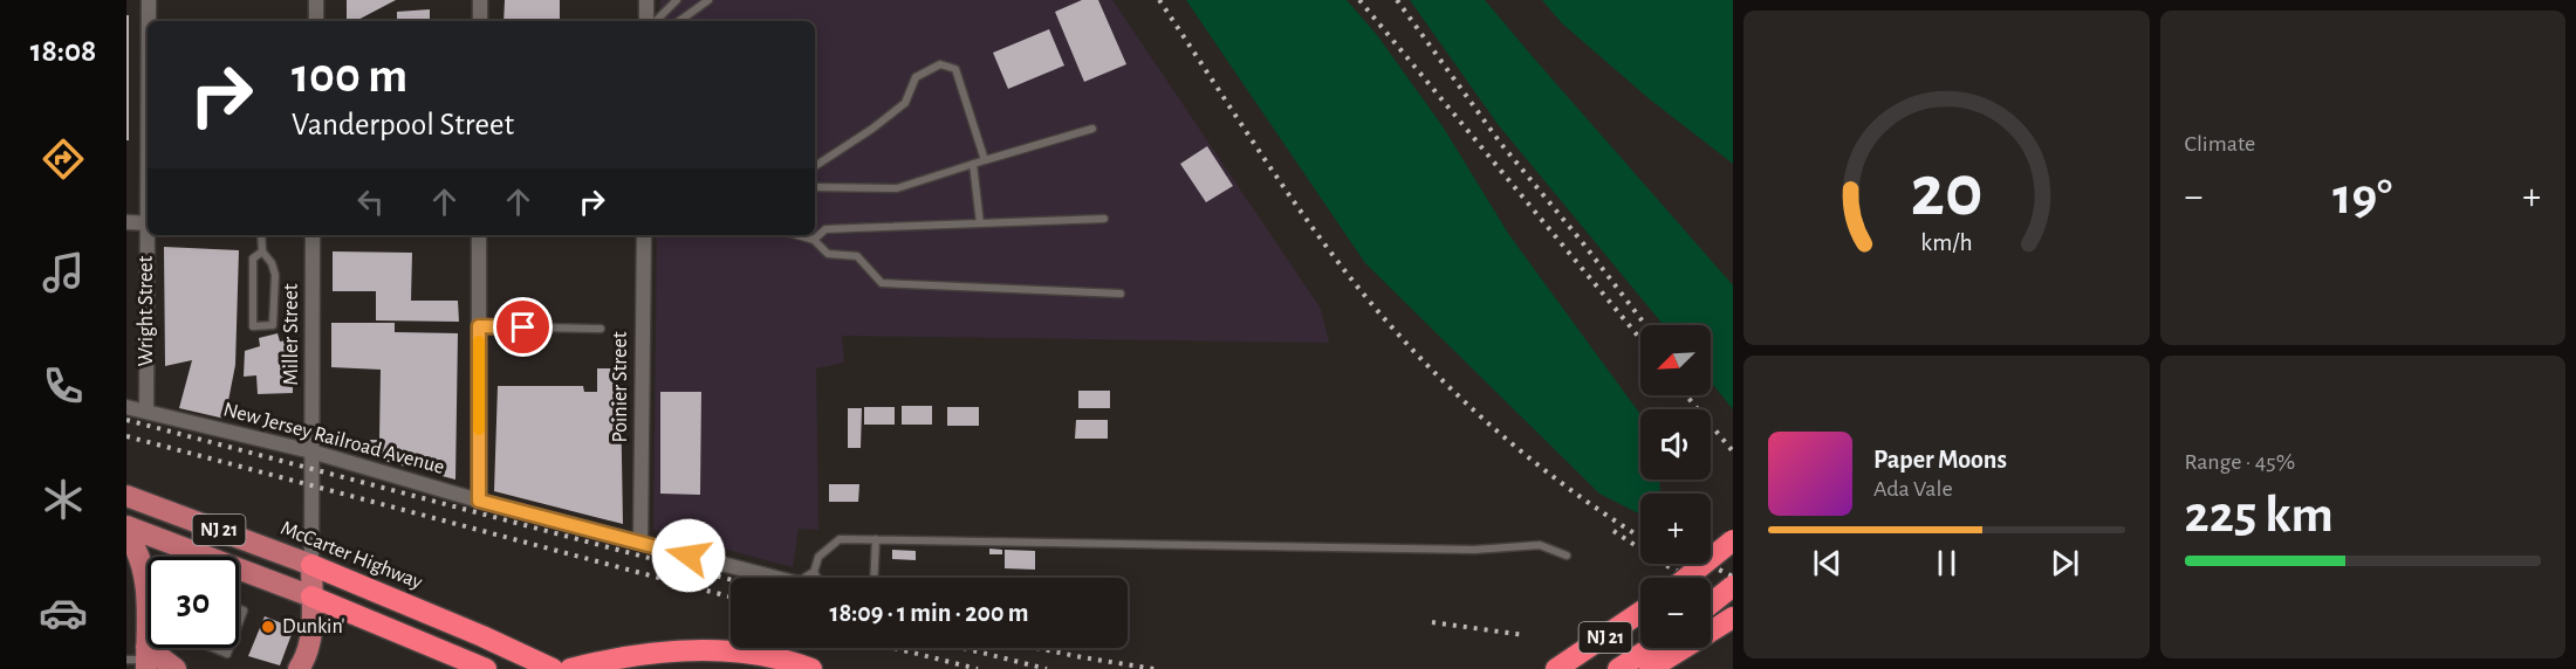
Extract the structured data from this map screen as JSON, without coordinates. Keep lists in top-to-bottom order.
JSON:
{
  "streets": {
    "highway": ["NJ 21", "McCarter Highway"],
    "street": [
      "Wright Street",
      "Miller Street",
      "Poinier Street",
      "New Jersey Railroad Avenue"
    ]
  },
  "crossings": [
    ["Wright Street", "New Jersey Railroad Avenue"],
    ["Miller Street", "New Jersey Railroad Avenue"],
    ["Miller Street", "McCarter Highway"],
    ["Poinier Street", "New Jersey Railroad Avenue"]
  ],
  "places": ["Dunkin'"],
  "north": "bottom left",
  "page": {
    "tabs": "18:08",
    "tile": [
      "Climate",
      ["Range · 45%", "225 km"]
    ],
    "turn": ["100 m", "Vanderpool Street"],
    "heat": ["−", "19°", "+"],
    "map_buttons": ["+", "−"],
    "song": ["Paper Moons", "Ada Vale"],
    "limit": "30",
    "trip": "18:09 · 1 min · 200 m",
    "gauge": ["20", "km/h"]
  }
}
